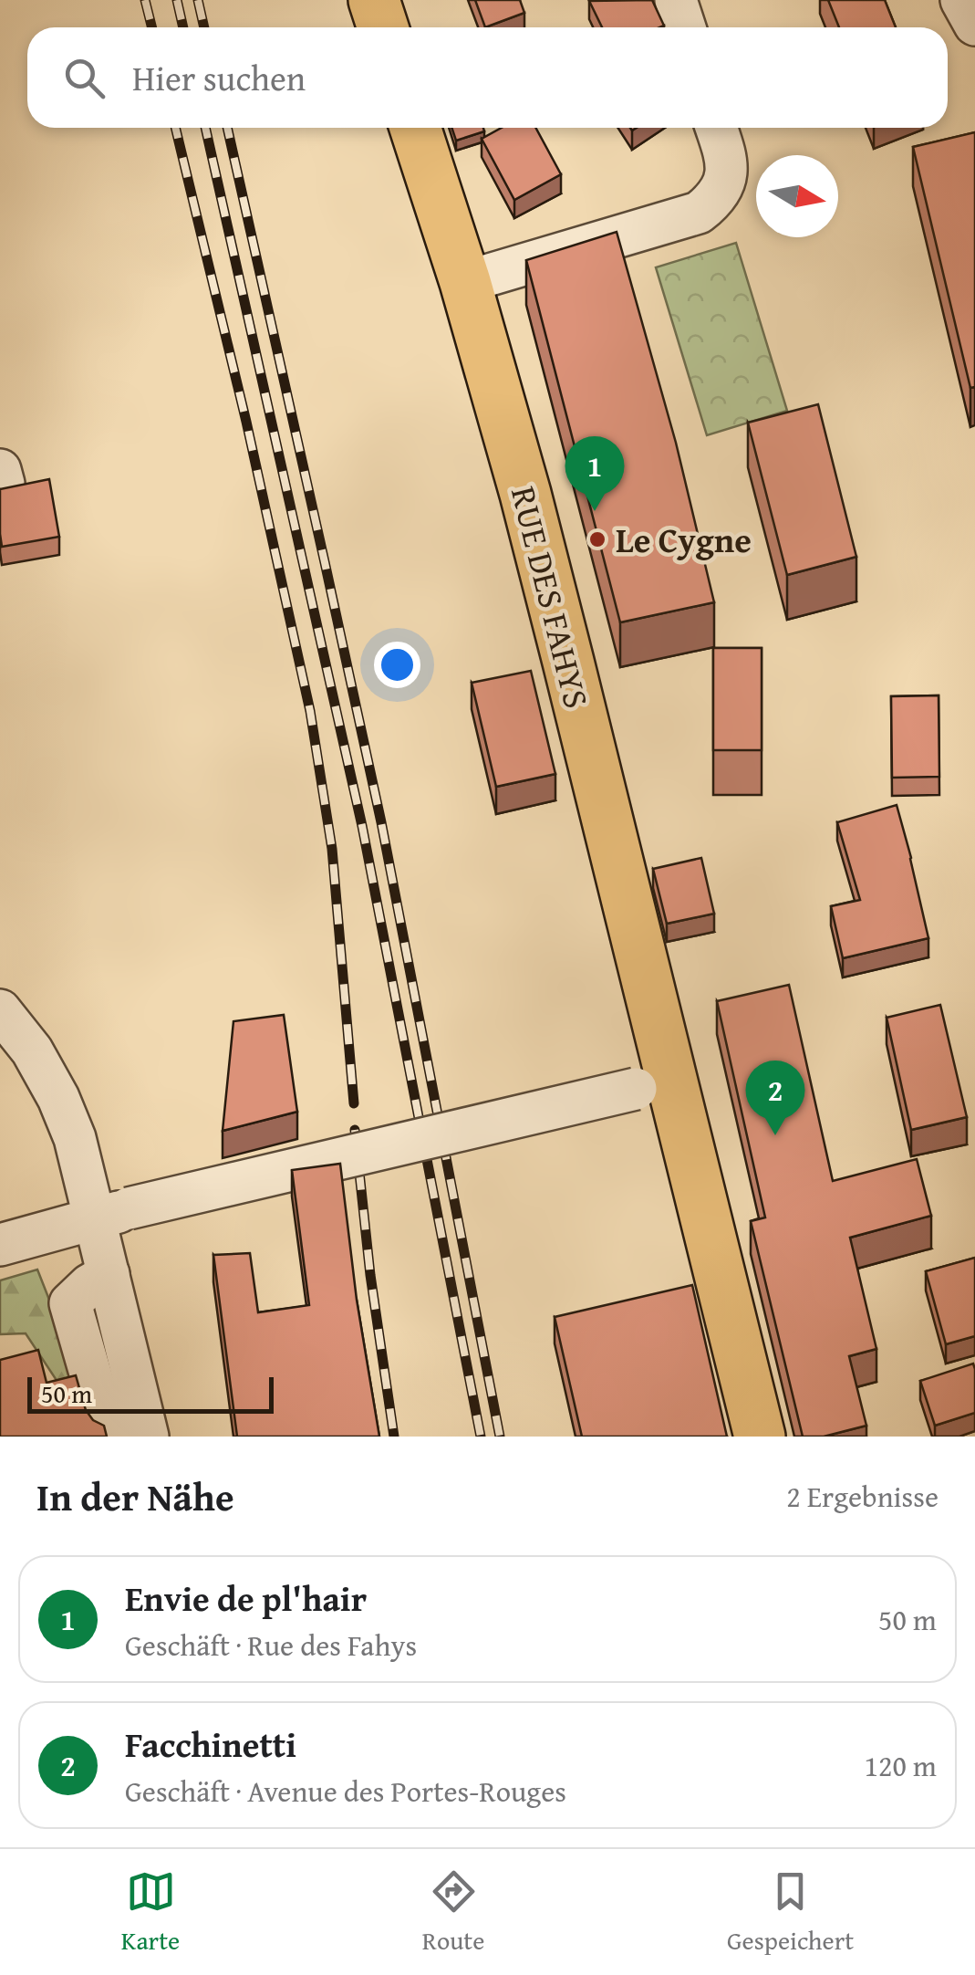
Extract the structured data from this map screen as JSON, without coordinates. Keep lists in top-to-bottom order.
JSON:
{
  "streets": {
    "main road": ["RUE DES FAHYS"]
  },
  "places": ["Le Cygne"],
  "scale_bar": "50 m",
  "north": "right",
  "page": {
    "search": "Hier suchen",
    "pins": ["1", "2"],
    "scale": "50 m",
    "heading": ["In der Nähe", "2 Ergebnisse"],
    "list": [
      {
        "mark": "1",
        "name": "Envie de pl'hair",
        "note": "Geschäft · Rue des Fahys",
        "value": "50 m"
      },
      {
        "mark": "2",
        "name": "Facchinetti",
        "note": "Geschäft · Avenue des Portes-Rouges",
        "value": "120 m"
      }
    ],
    "nav": ["Karte", "Route", "Gespeichert"]
  }
}
